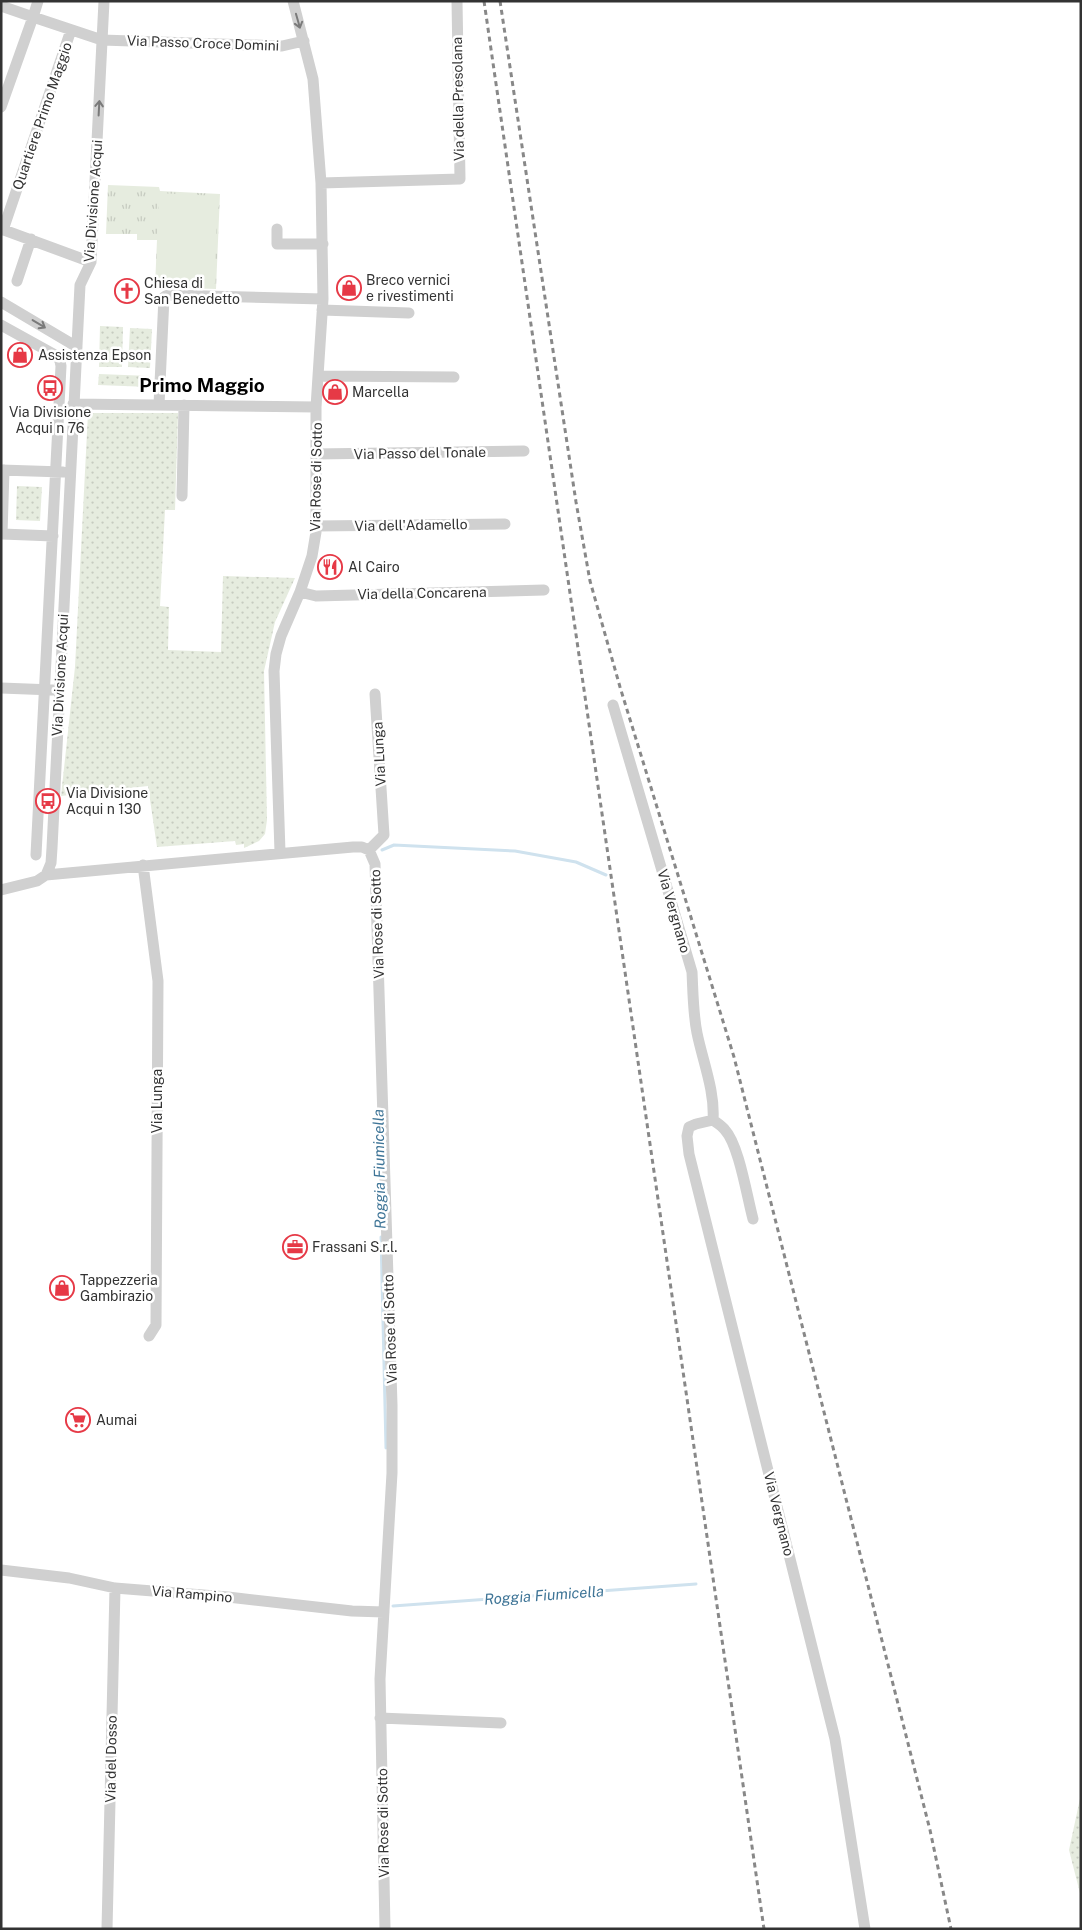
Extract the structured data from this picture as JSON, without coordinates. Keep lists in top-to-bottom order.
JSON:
{
  "streets": {
    "street": [
      "Via Passo Croce Domini",
      "Via della Presolana",
      "Quartiere Primo Maggio",
      "Via Divisione Acqui",
      "Via Passo del Tonale",
      "Via Rose di Sotto",
      "Via dell'Adamello",
      "Via della Concarena",
      "Via Lunga",
      "Via Vergnano",
      "Via Rampino",
      "Via del Dosso"
    ]
  },
  "crossings": [
    ["Via Passo Croce Domini", "Quartiere Primo Maggio"],
    ["Via Passo Croce Domini", "Via Divisione Acqui"],
    ["Via Passo Croce Domini", "Via Rose di Sotto"],
    ["Via della Presolana", "Via Rose di Sotto"],
    ["Quartiere Primo Maggio", "Via Divisione Acqui"],
    ["Via Passo del Tonale", "Via Rose di Sotto"],
    ["Via Rose di Sotto", "Via dell'Adamello"],
    ["Via Rose di Sotto", "Via della Concarena"],
    ["Via Rose di Sotto", "Via Lunga"],
    ["Via Rose di Sotto", "Via Rampino"],
    ["Via Rampino", "Via del Dosso"]
  ],
  "districts": ["Primo Maggio"],
  "water": ["Roggia Fiumicella"],
  "places": {
    "shop": [
      "Breco vernici e rivestimenti",
      "Assistenza Epson",
      "Marcella",
      "Tappezzeria Gambirazio"
    ],
    "church": ["Chiesa di San Benedetto"],
    "bus stop": ["Via Divisione Acqui n 76", "Via Divisione Acqui n 130"],
    "restaurant": ["Al Cairo"],
    "office": ["Frassani S.r.l."],
    "supermarket": ["Aumai"]
  }
}
